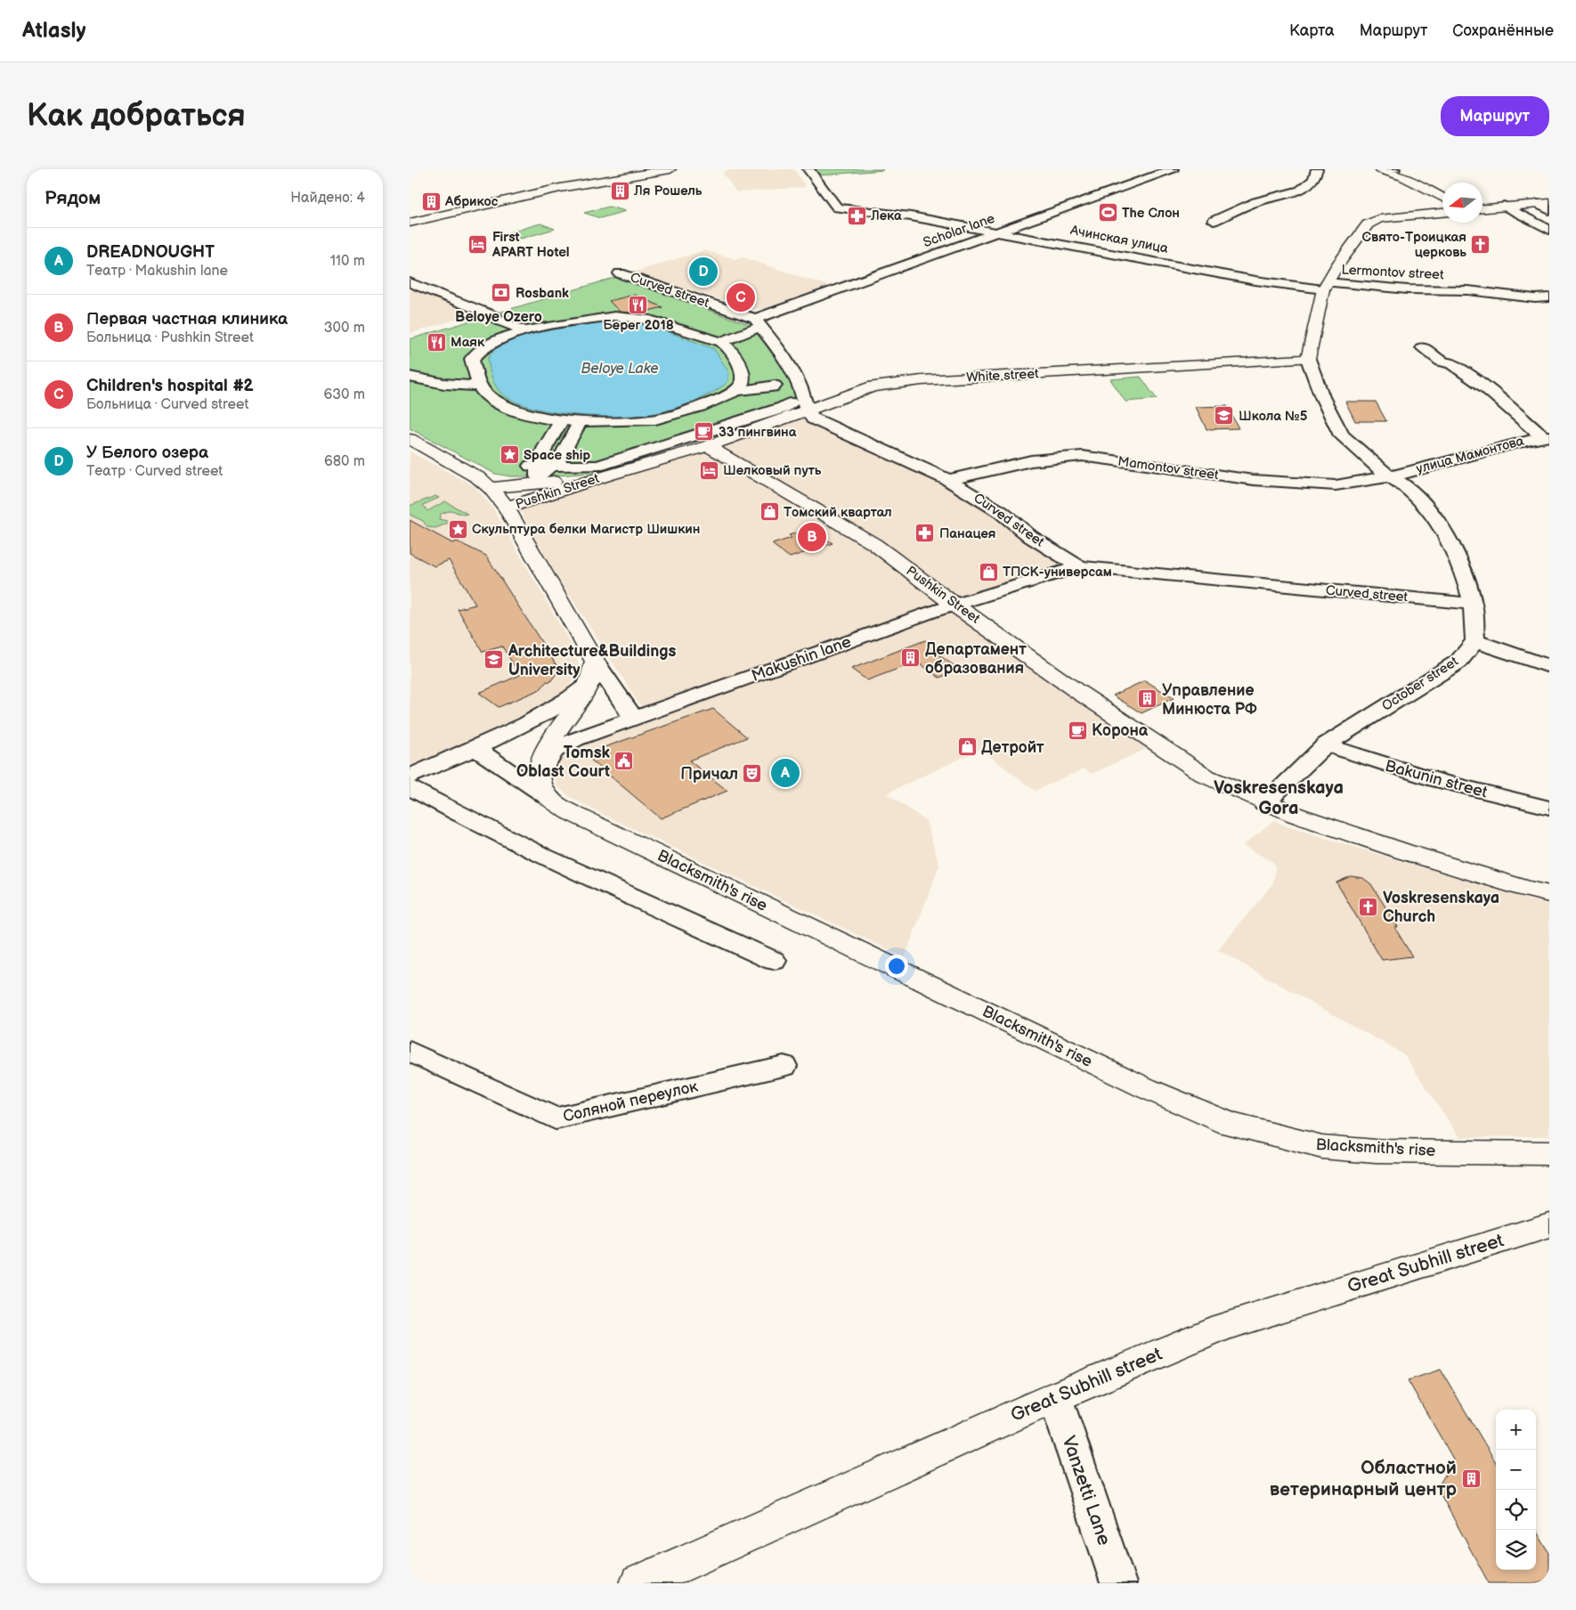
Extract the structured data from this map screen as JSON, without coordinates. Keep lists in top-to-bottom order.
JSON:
{
  "streets": {
    "street": [
      "Scholar lane",
      "Ачинская улица",
      "Lermontov street",
      "Curved street",
      "White street",
      "улица Мамонтова",
      "Mamontov street",
      "Pushkin Street",
      "Makushin lane",
      "October street",
      "Bakunin street",
      "Blacksmith's rise",
      "Соляной переулок",
      "Great Subhill street",
      "Vanzetti Lane"
    ]
  },
  "crossings": [
    ["Scholar lane", "Ачинская улица"],
    ["Scholar lane", "Curved street"],
    ["Ачинская улица", "Lermontov street"],
    ["Curved street", "White street"],
    ["Curved street", "Mamontov street"],
    ["Curved street", "Makushin lane"],
    ["White street", "Pushkin Street"],
    ["улица Мамонтова", "Mamontov street"],
    ["Pushkin Street", "Makushin lane"],
    ["Pushkin Street", "October street"],
    ["Makushin lane", "Blacksmith's rise"],
    ["October street", "Bakunin street"],
    ["Great Subhill street", "Vanzetti Lane"]
  ],
  "districts": ["Beloye Ozero", "Voskresenskaya Gora"],
  "water": ["Beloye Lake"],
  "places": {
    "building": [
      "Ля Рошель",
      "Абрикос",
      "Департамент образования",
      "Управление Минюста РФ",
      "Областной ветеринарный центр"
    ],
    "sports": ["The Слон"],
    "pharmacy": ["Лека", "Панацея"],
    "hotel": ["First APART Hotel", "Шелковый путь"],
    "church": ["Свято-Троицкая церковь", "Voskresenskaya Church"],
    "bank": ["Rosbank"],
    "restaurant": ["Берег 2018", "Маяк"],
    "school or university": ["Школа №5", "Architecture&Buildings University"],
    "cafe": ["33 пингвина", "Корона"],
    "place": ["Space ship", "Скульптура белки Магистр Шишкин"],
    "shop": ["Томский квартал", "ТПСК-универсам", "Детройт"],
    "public building": ["Tomsk Oblast Court"],
    "theatre": ["Причал"]
  },
  "north": "left",
  "page": {
    "header": "Atlasly",
    "nav": ["Карта", "Маршрут", "Сохранённые"],
    "buttons": "Маршрут",
    "title": "Как добраться",
    "heading": ["Рядом", "Найдено: 4"],
    "list": [
      {
        "mark": "A",
        "name": "DREADNOUGHT",
        "note": "Театр · Makushin lane",
        "value": "110 m"
      },
      {
        "mark": "B",
        "name": "Первая частная клиника",
        "note": "Больница · Pushkin Street",
        "value": "300 m"
      },
      {
        "mark": "C",
        "name": "Children's hospital #2",
        "note": "Больница · Curved street",
        "value": "630 m"
      },
      {
        "mark": "D",
        "name": "У Белого озера",
        "note": "Театр · Curved street",
        "value": "680 m"
      }
    ],
    "pins": [
      "D",
      "C",
      "B",
      "A"
    ],
    "map_buttons": ["+", "−"]
  }
}
